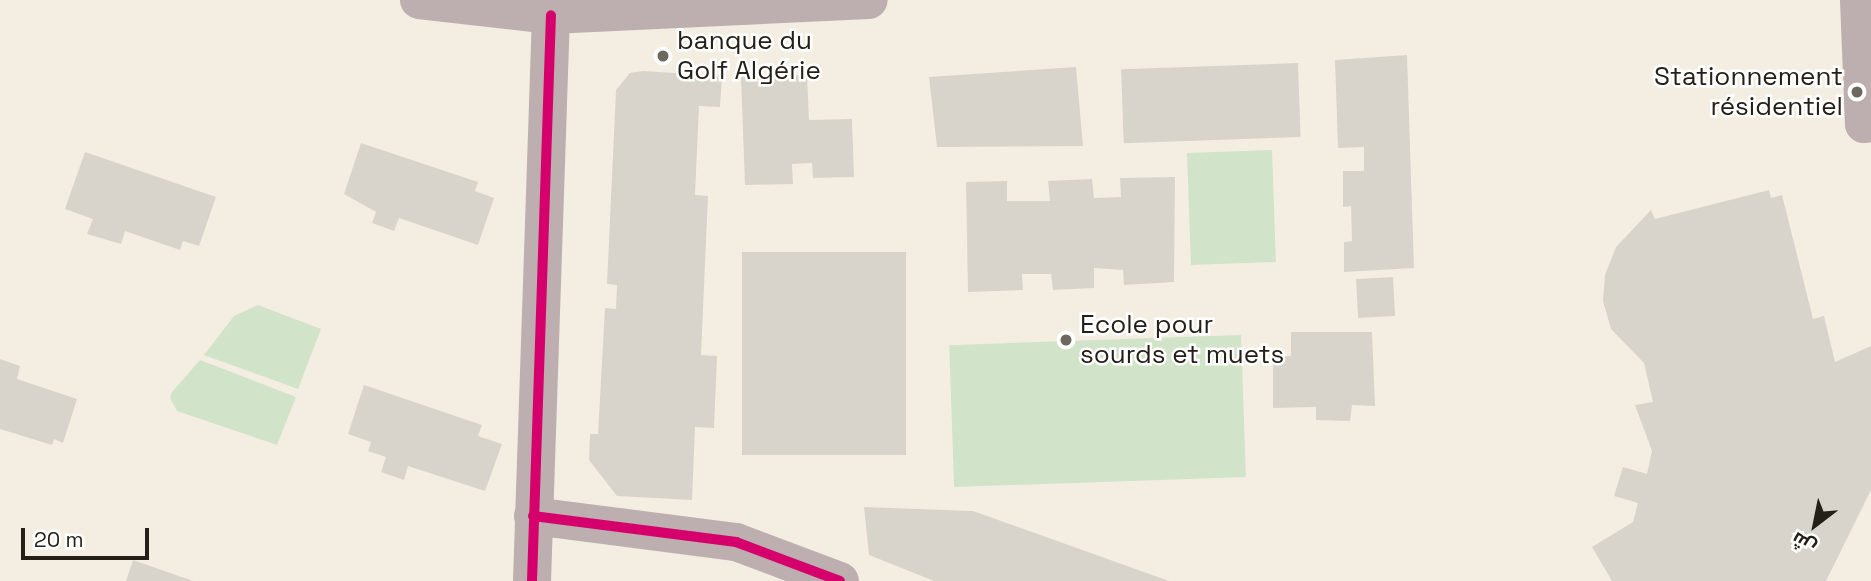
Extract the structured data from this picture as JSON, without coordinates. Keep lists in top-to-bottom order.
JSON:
{
  "places": ["banque du Golf Algérie", "Stationnement résidentiel", "Ecole pour sourds et muets"],
  "scale_bar": "20 m",
  "north": "bottom left"
}
